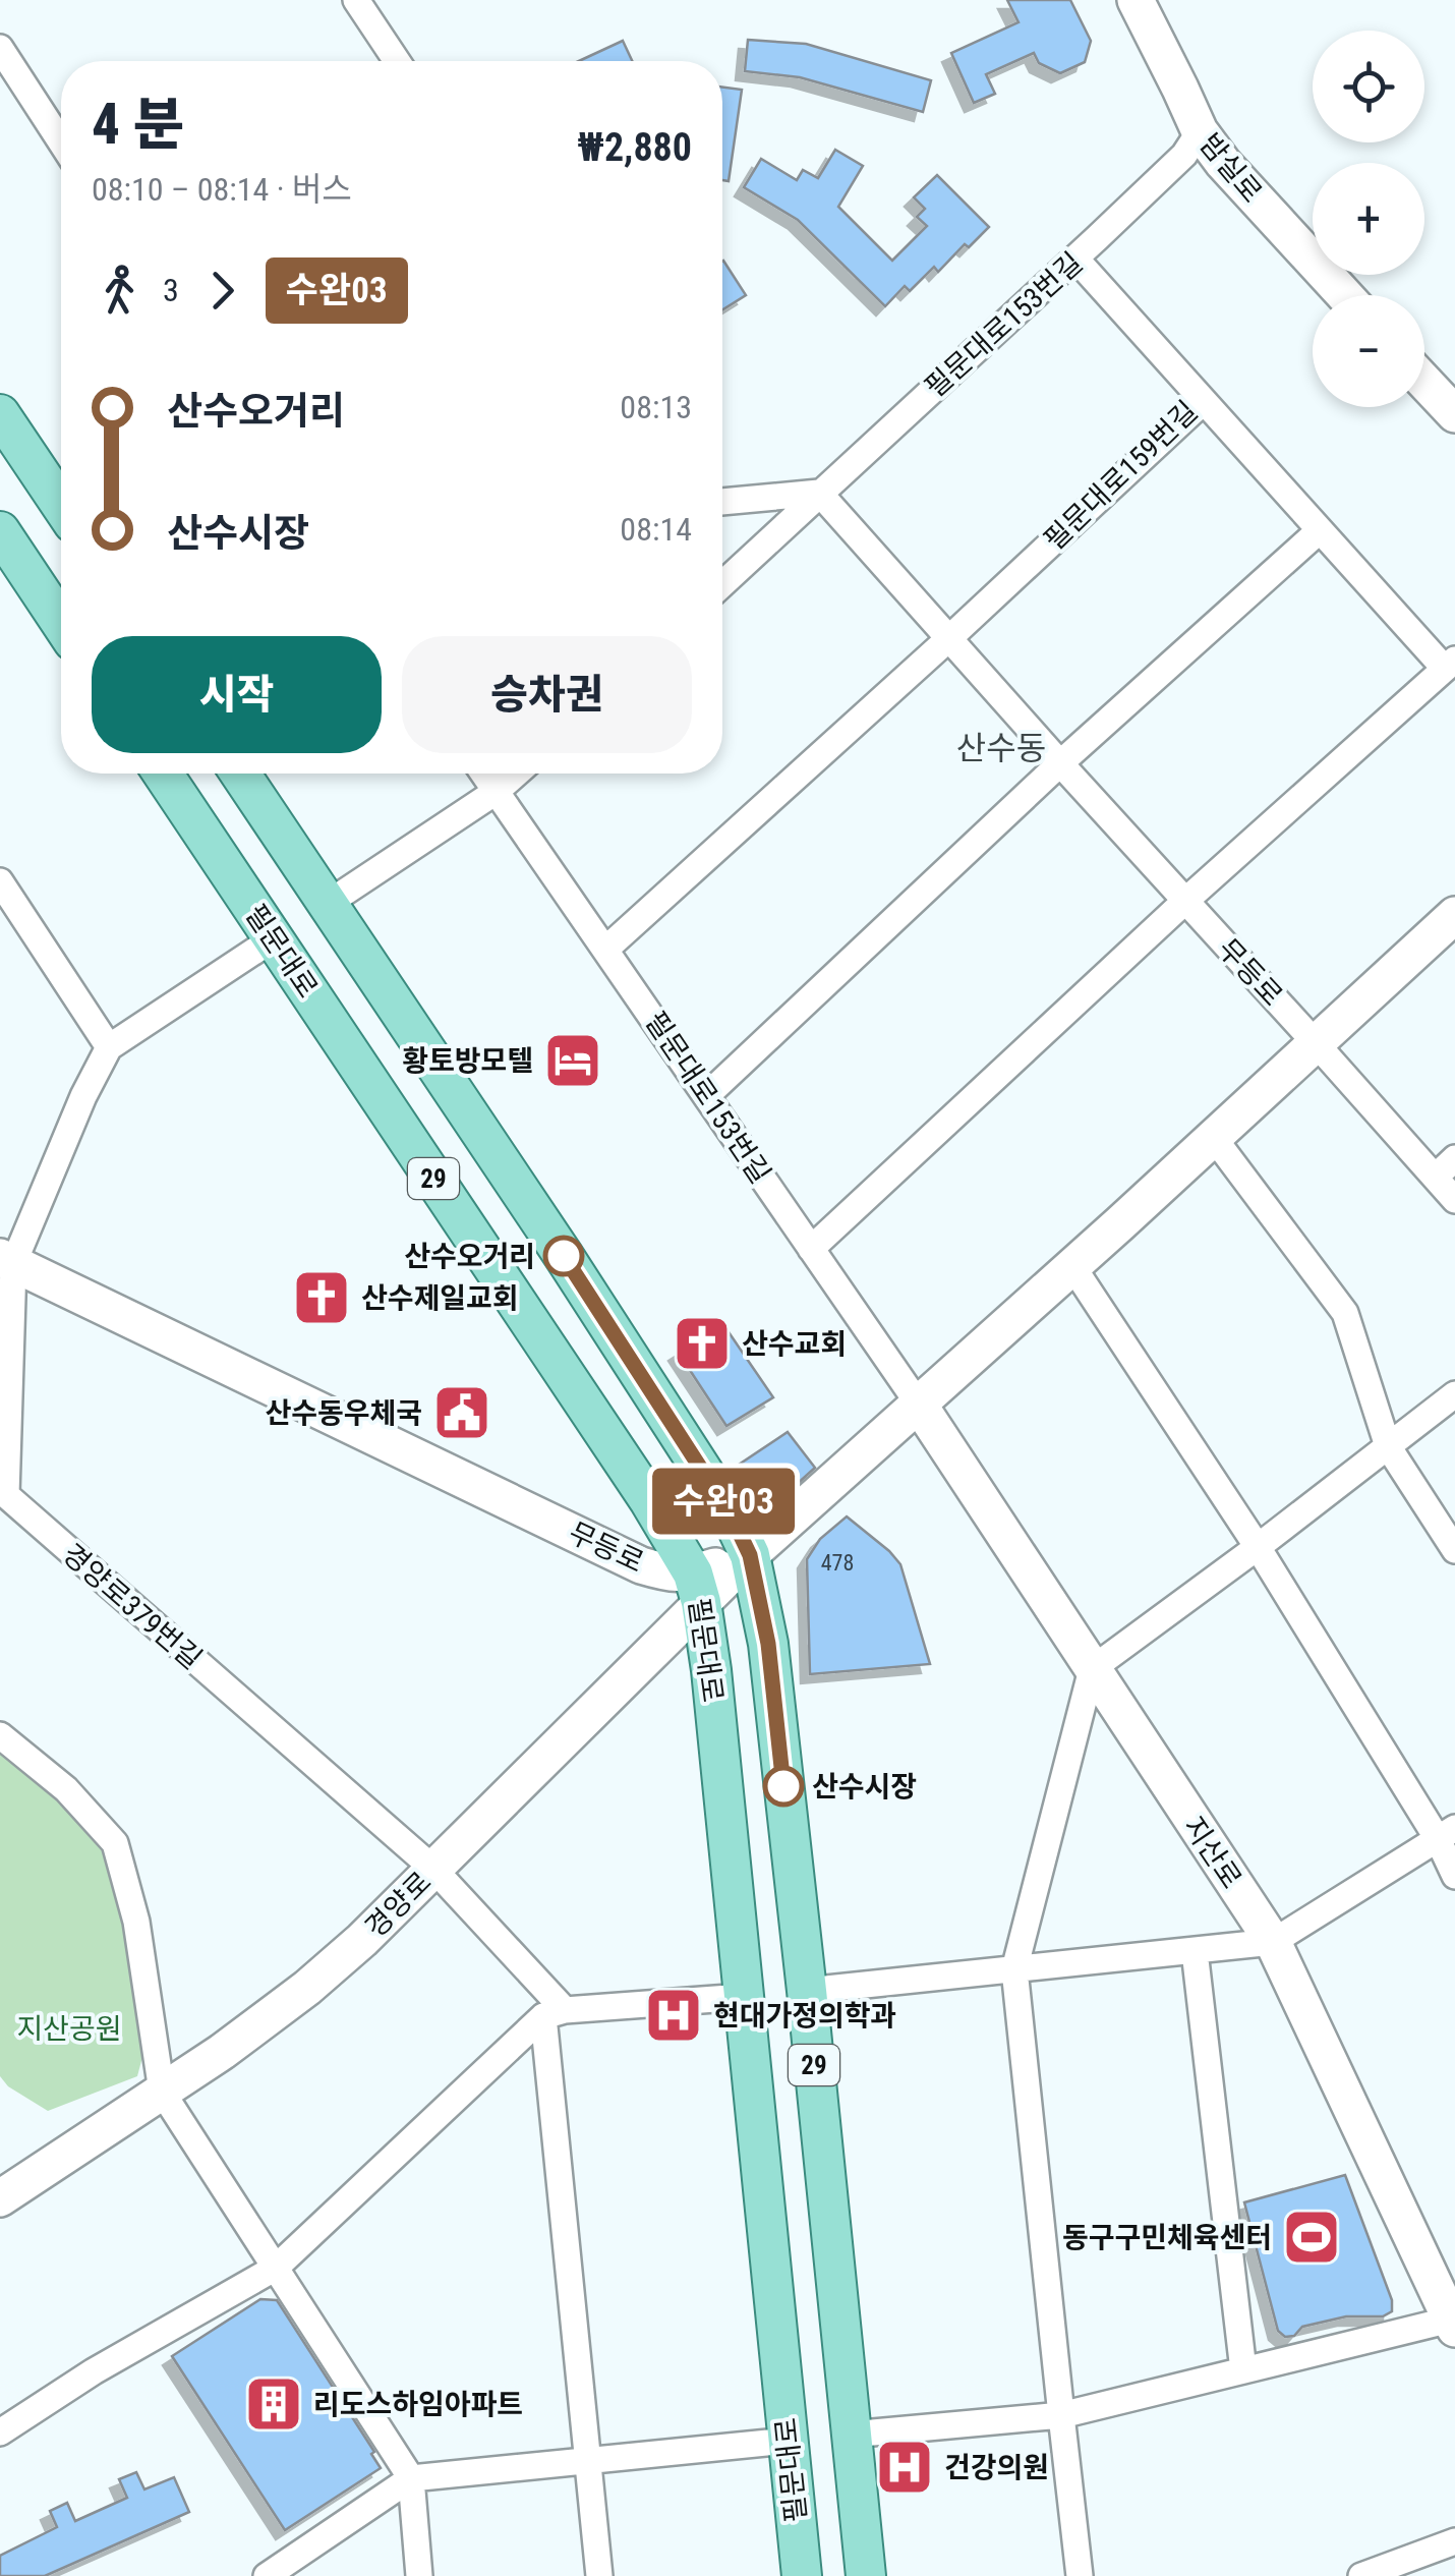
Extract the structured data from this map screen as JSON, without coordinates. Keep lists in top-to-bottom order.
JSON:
{
  "streets": {
    "main road": ["필문대로", "29"],
    "street": [
      "밤실로",
      "필문대로153번길",
      "필문대로159번길",
      "무등로",
      "경양로379번길",
      "지산로",
      "경양로"
    ]
  },
  "crossings": [
    ["밤실로", "필문대로153번길"],
    ["필문대로153번길", "필문대로159번길"],
    ["필문대로153번길", "지산로"],
    ["필문대로159번길", "무등로"],
    ["필문대로", "무등로"],
    ["필문대로", "경양로"],
    ["무등로", "경양로379번길"],
    ["무등로", "경양로"],
    ["경양로379번길", "경양로"]
  ],
  "districts": ["산수동"],
  "parks": ["지산공원"],
  "places": {
    "hotel": ["황토방모텔"],
    "other": ["산수오거리", "산수시장"],
    "church": ["산수제일교회", "산수교회"],
    "public building": ["산수동우체국"],
    "hospital": ["현대가정의학과", "건강의원"],
    "sports": ["동구구민체육센터"],
    "building": ["리도스하임아파트"]
  },
  "lines": ["bus line 수완03"],
  "house_numbers": ["478"],
  "page": {
    "on_map": "수완03",
    "map_buttons": ["+", "−"],
    "heading": ["4 분", "08:10 – 08:14 · 버스", "₩2,880"],
    "legs": ["3", "수완03"],
    "list": [
      {
        "name": "산수오거리",
        "value": "08:13"
      },
      {
        "name": "산수시장",
        "value": "08:14"
      }
    ],
    "buttons": ["시작", "승차권"]
  }
}
